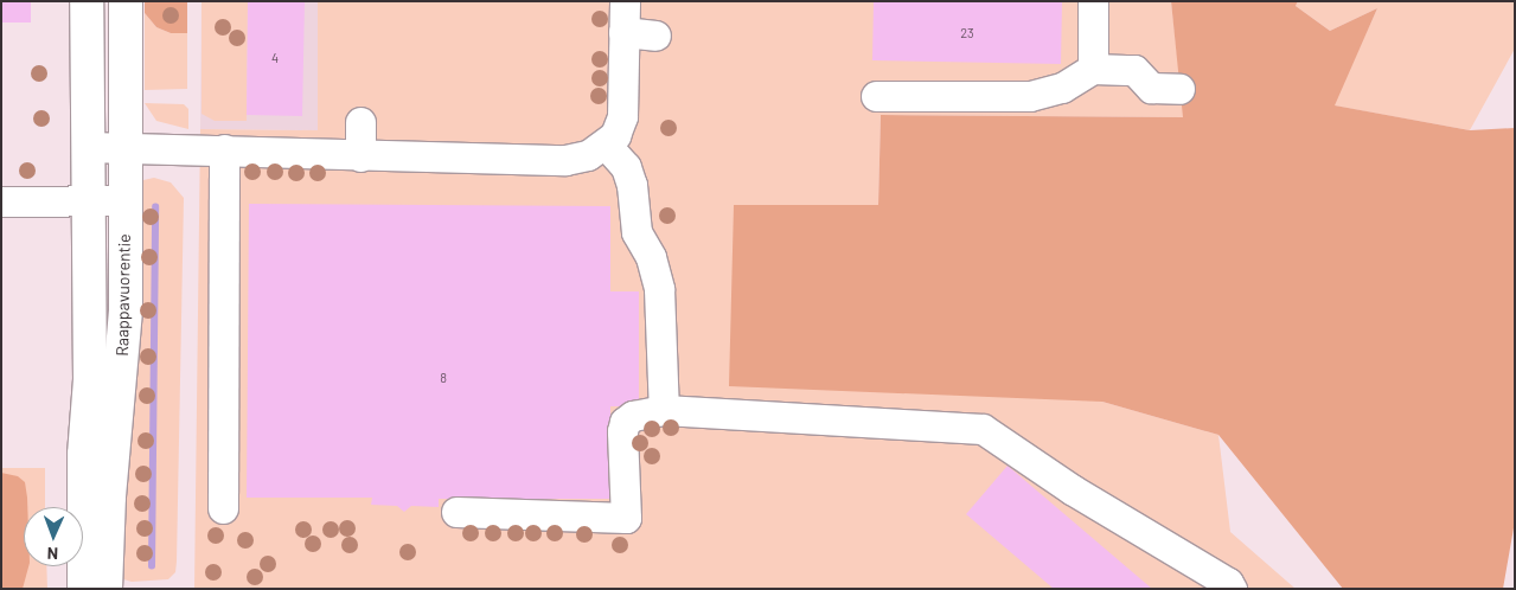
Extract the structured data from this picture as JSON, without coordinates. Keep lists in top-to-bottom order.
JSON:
{
  "streets": {
    "main road": ["Raappavuorentie"]
  },
  "house_numbers": ["23", "4", "8"],
  "north": "bottom"
}
